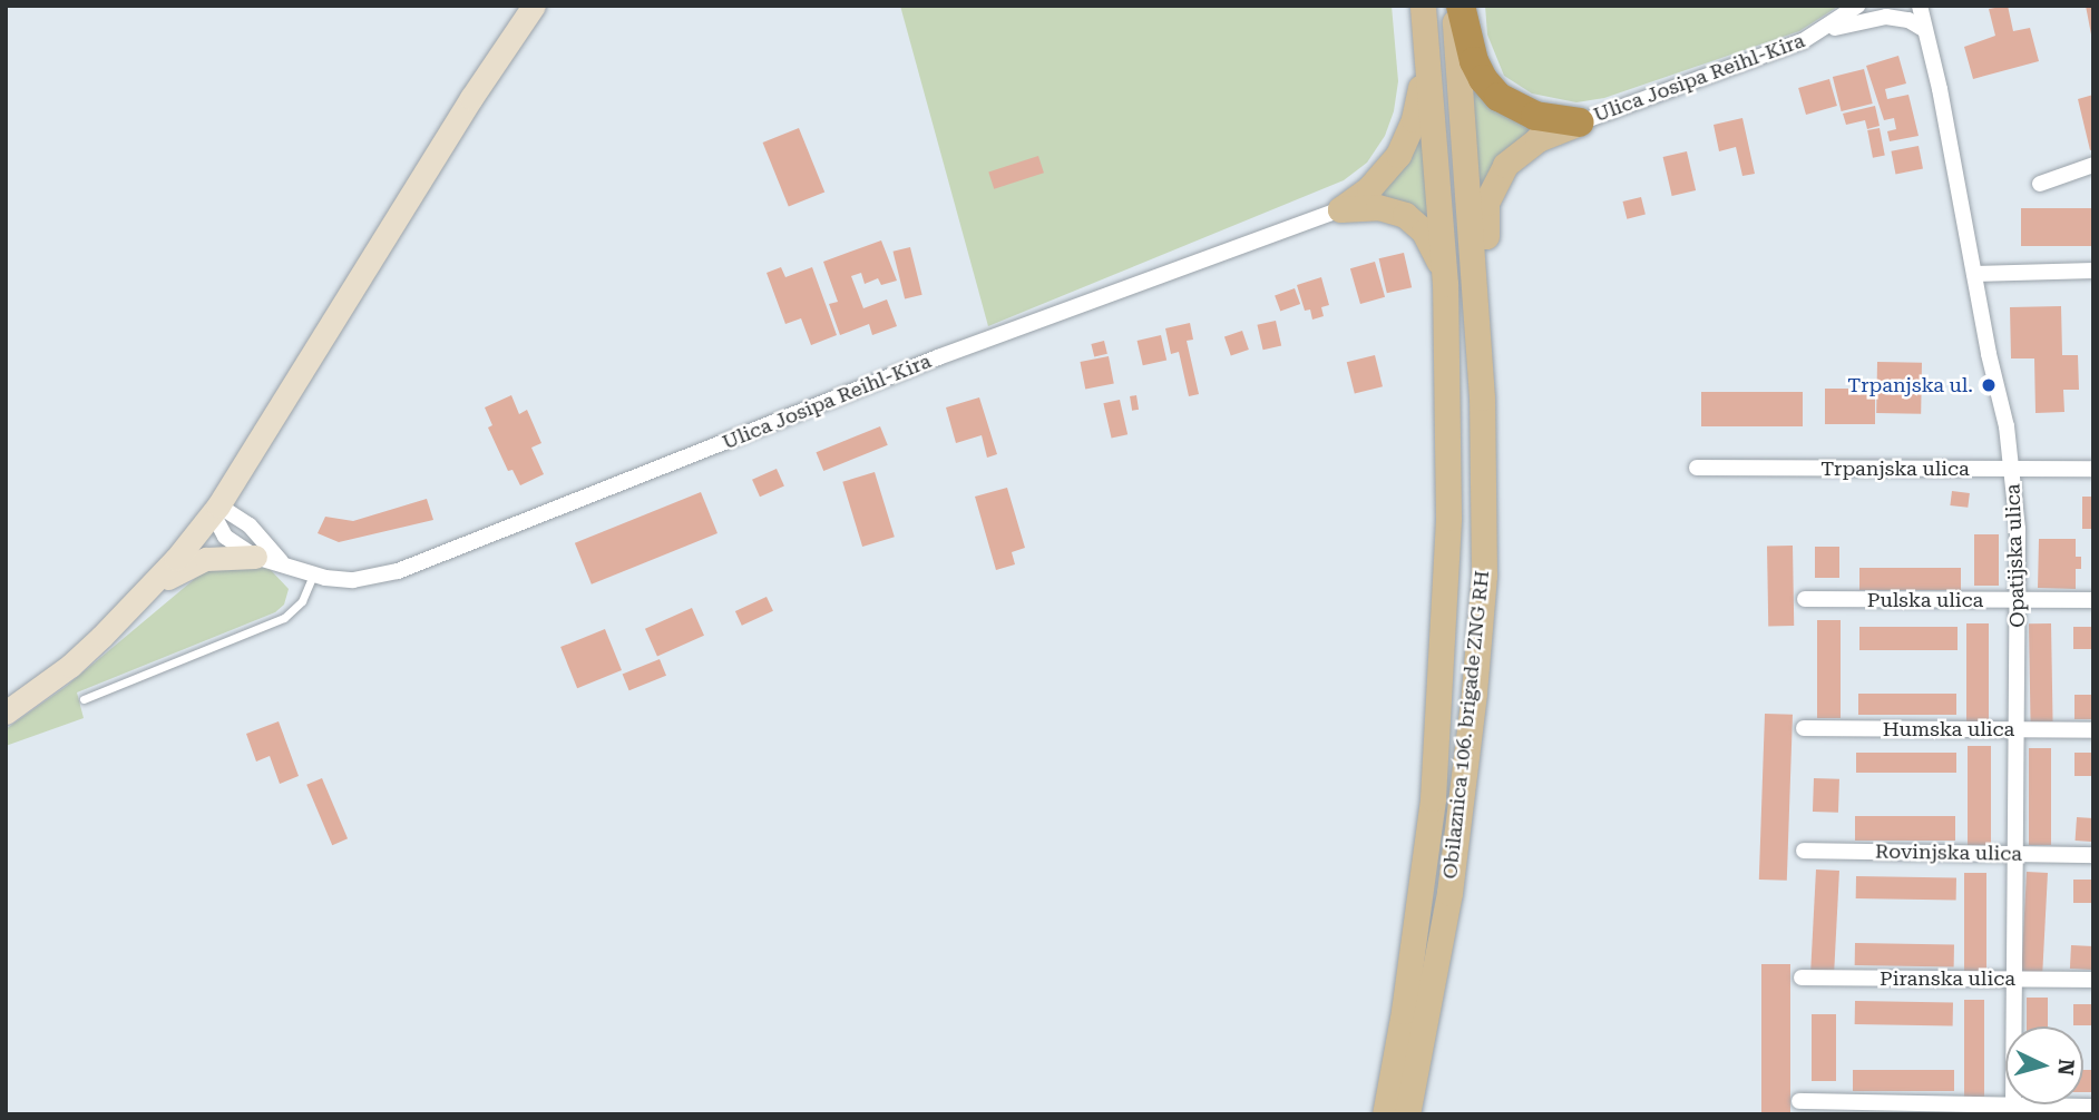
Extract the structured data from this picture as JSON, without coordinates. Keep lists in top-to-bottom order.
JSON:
{
  "streets": {
    "main road": ["Obilaznica 106. brigade ZNG RH"],
    "street": [
      "Ulica Josipa Reihl-Kira",
      "Trpanjska ulica",
      "Opatijska ulica",
      "Pulska ulica",
      "Humska ulica",
      "Rovinjska ulica",
      "Piranska ulica"
    ]
  },
  "crossings": [
    ["Trpanjska ulica", "Opatijska ulica"],
    ["Opatijska ulica", "Pulska ulica"],
    ["Opatijska ulica", "Humska ulica"],
    ["Opatijska ulica", "Rovinjska ulica"],
    ["Opatijska ulica", "Piranska ulica"]
  ],
  "places": ["Trpanjska ul."],
  "north": "right"
}
